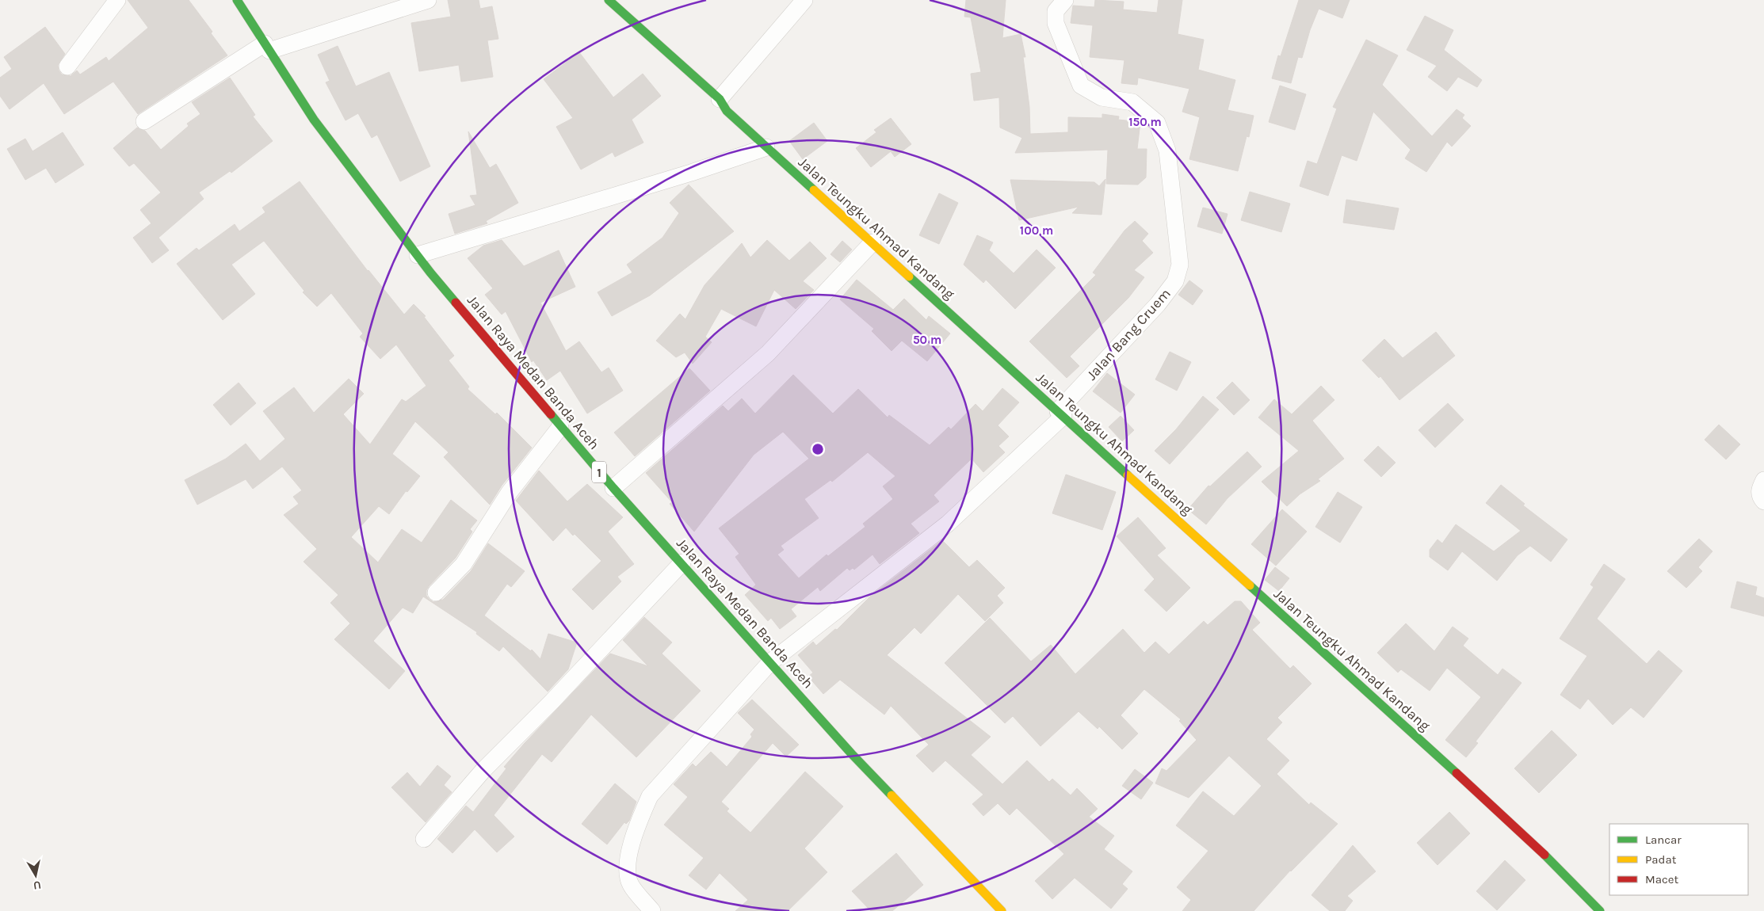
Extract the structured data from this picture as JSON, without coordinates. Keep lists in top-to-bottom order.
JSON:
{
  "streets": {
    "main road": ["Jalan Teungku Ahmad Kandang", "Jalan Raya Medan Banda Aceh", "1"],
    "street": ["Jalan Bang Cruem"]
  },
  "crossings": [
    ["Jalan Teungku Ahmad Kandang", "Jalan Bang Cruem"],
    ["Jalan Bang Cruem", "Jalan Raya Medan Banda Aceh"]
  ],
  "legend": ["Lancar", "Padat", "Macet"],
  "north": "bottom",
  "rings": ["150 m", "100 m", "50 m"]
}
